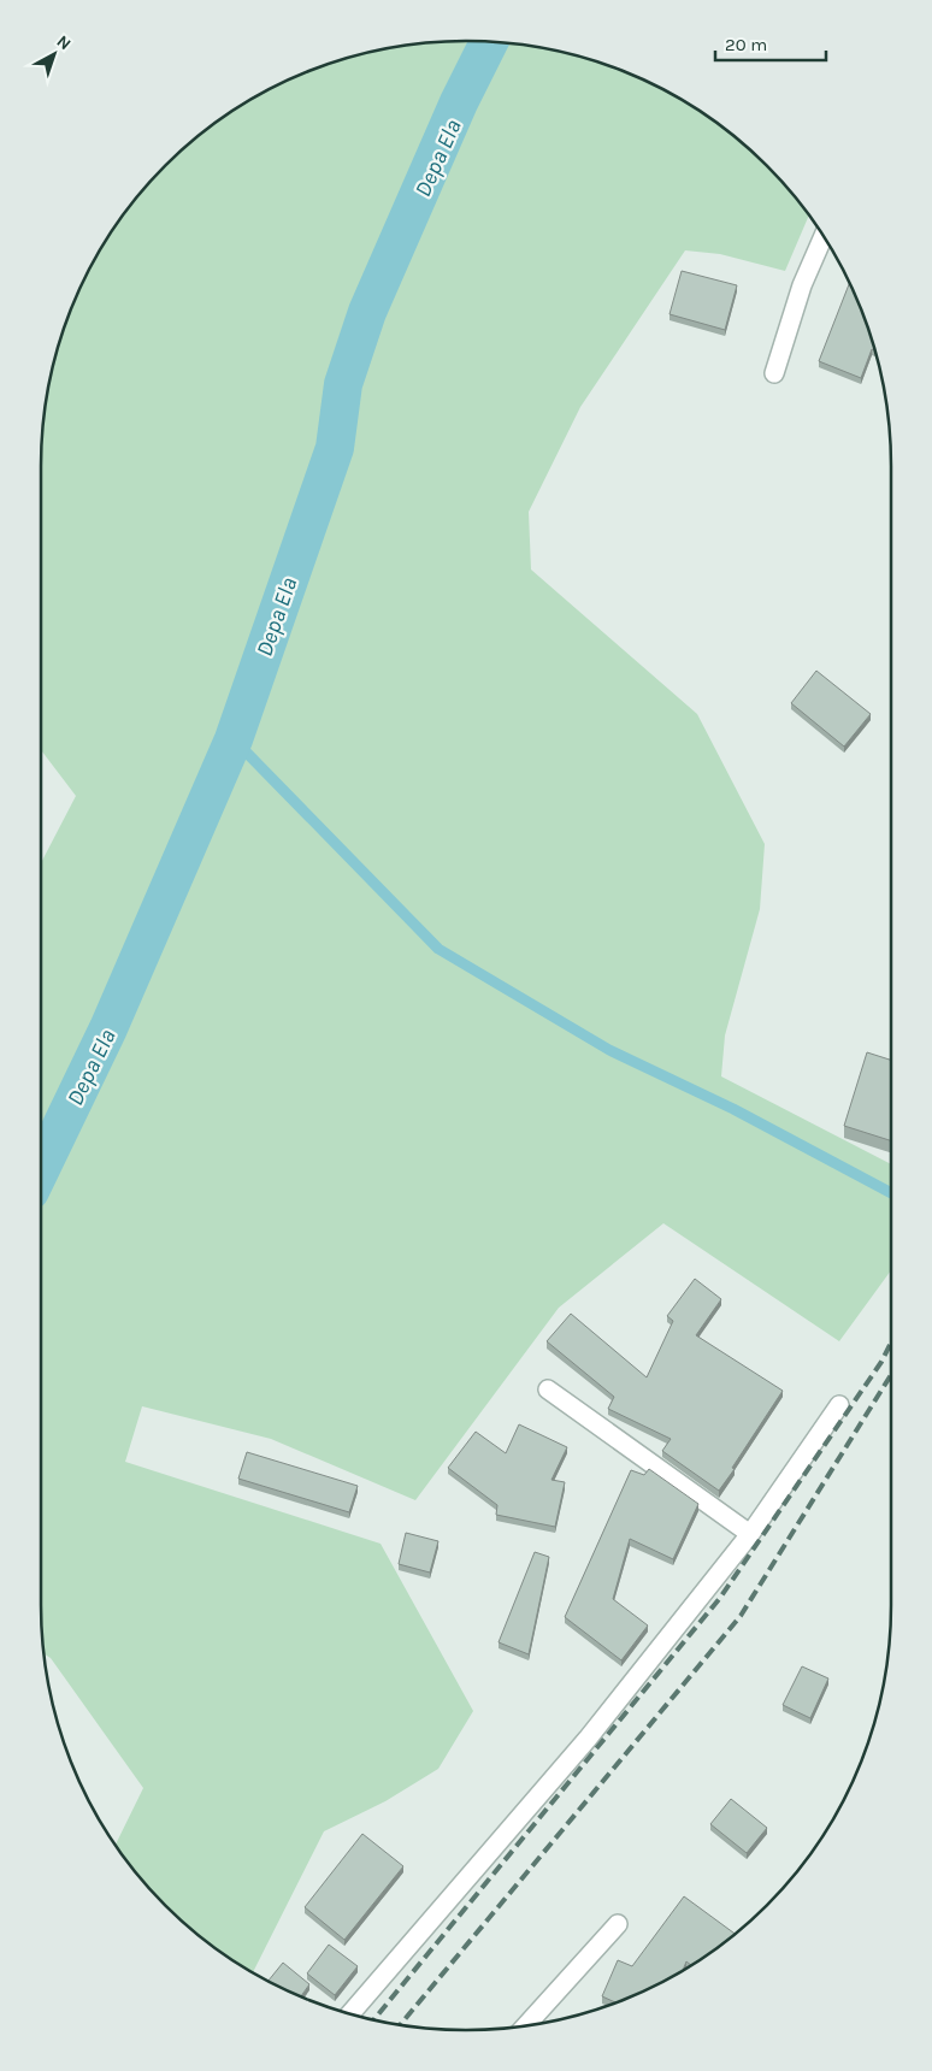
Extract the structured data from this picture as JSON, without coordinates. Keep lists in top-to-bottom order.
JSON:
{
  "water": ["Depa Ela"],
  "scale_bar": "20 m",
  "north": "top right"
}
